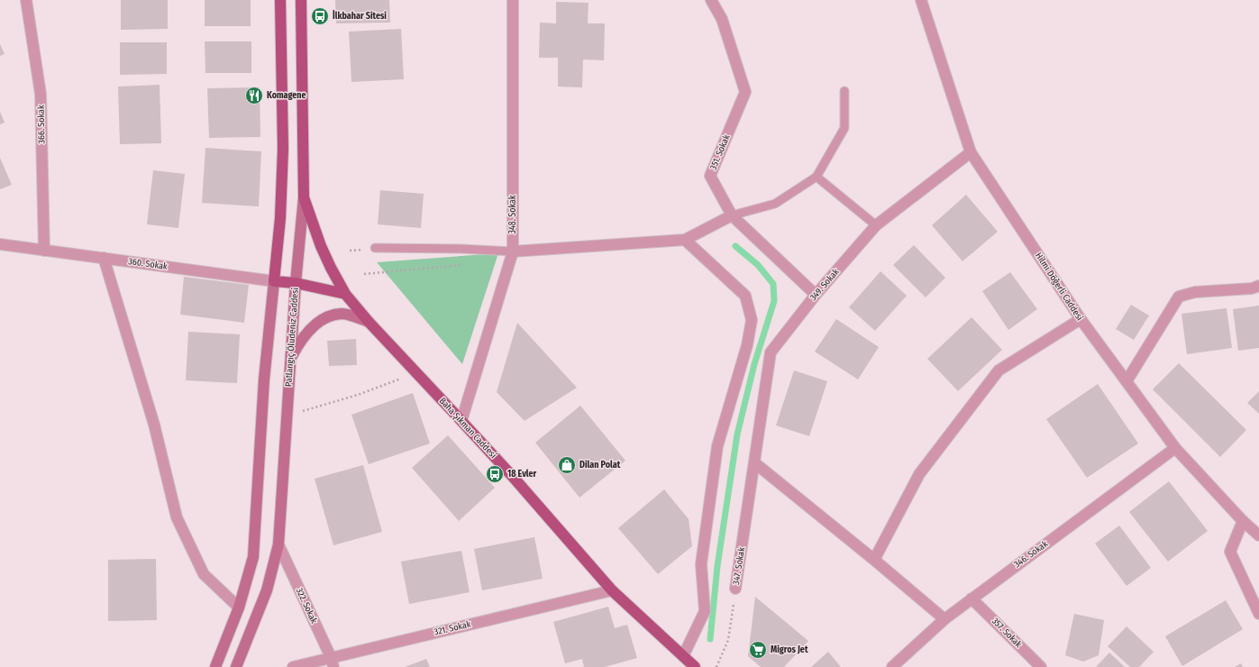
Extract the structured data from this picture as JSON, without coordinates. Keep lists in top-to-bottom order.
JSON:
{
  "streets": {
    "main road": ["360. Sokak", "Patlangıç Öludeniz Caddesi", "Baha Şıkman Caddesi"],
    "street": [
      "366. Sokak",
      "351. Sokak",
      "348. Sokak",
      "349. Sokak",
      "Hilmi Döğerli Caddesi",
      "346. Sokak",
      "347. Sokak",
      "322. Sokak",
      "321. Sokak",
      "357. Sokak"
    ]
  },
  "crossings": [
    ["366. Sokak", "360. Sokak"],
    ["351. Sokak", "349. Sokak"],
    ["348. Sokak", "Baha Şıkman Caddesi"],
    ["360. Sokak", "Patlangıç Öludeniz Caddesi"],
    ["360. Sokak", "Baha Şıkman Caddesi"],
    ["349. Sokak", "Hilmi Döğerli Caddesi"],
    ["349. Sokak", "347. Sokak"],
    ["Hilmi Döğerli Caddesi", "346. Sokak"],
    ["Patlangıç Öludeniz Caddesi", "Baha Şıkman Caddesi"],
    ["Patlangıç Öludeniz Caddesi", "322. Sokak"],
    ["Baha Şıkman Caddesi", "321. Sokak"],
    ["346. Sokak", "357. Sokak"],
    ["322. Sokak", "321. Sokak"]
  ],
  "places": {
    "bus stop": ["İlkbahar Sitesi", "18 Evler"],
    "restaurant": ["Komagene"],
    "shop": ["Dilan Polat"],
    "supermarket": ["Migros Jet"]
  }
}
